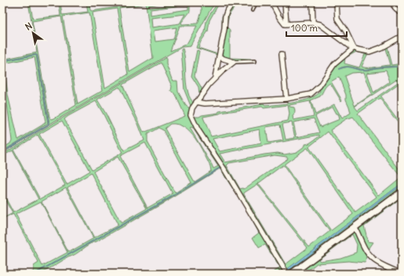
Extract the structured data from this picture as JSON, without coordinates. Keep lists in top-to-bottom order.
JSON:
{
  "scale_bar": "100 m",
  "north": "top left"
}
